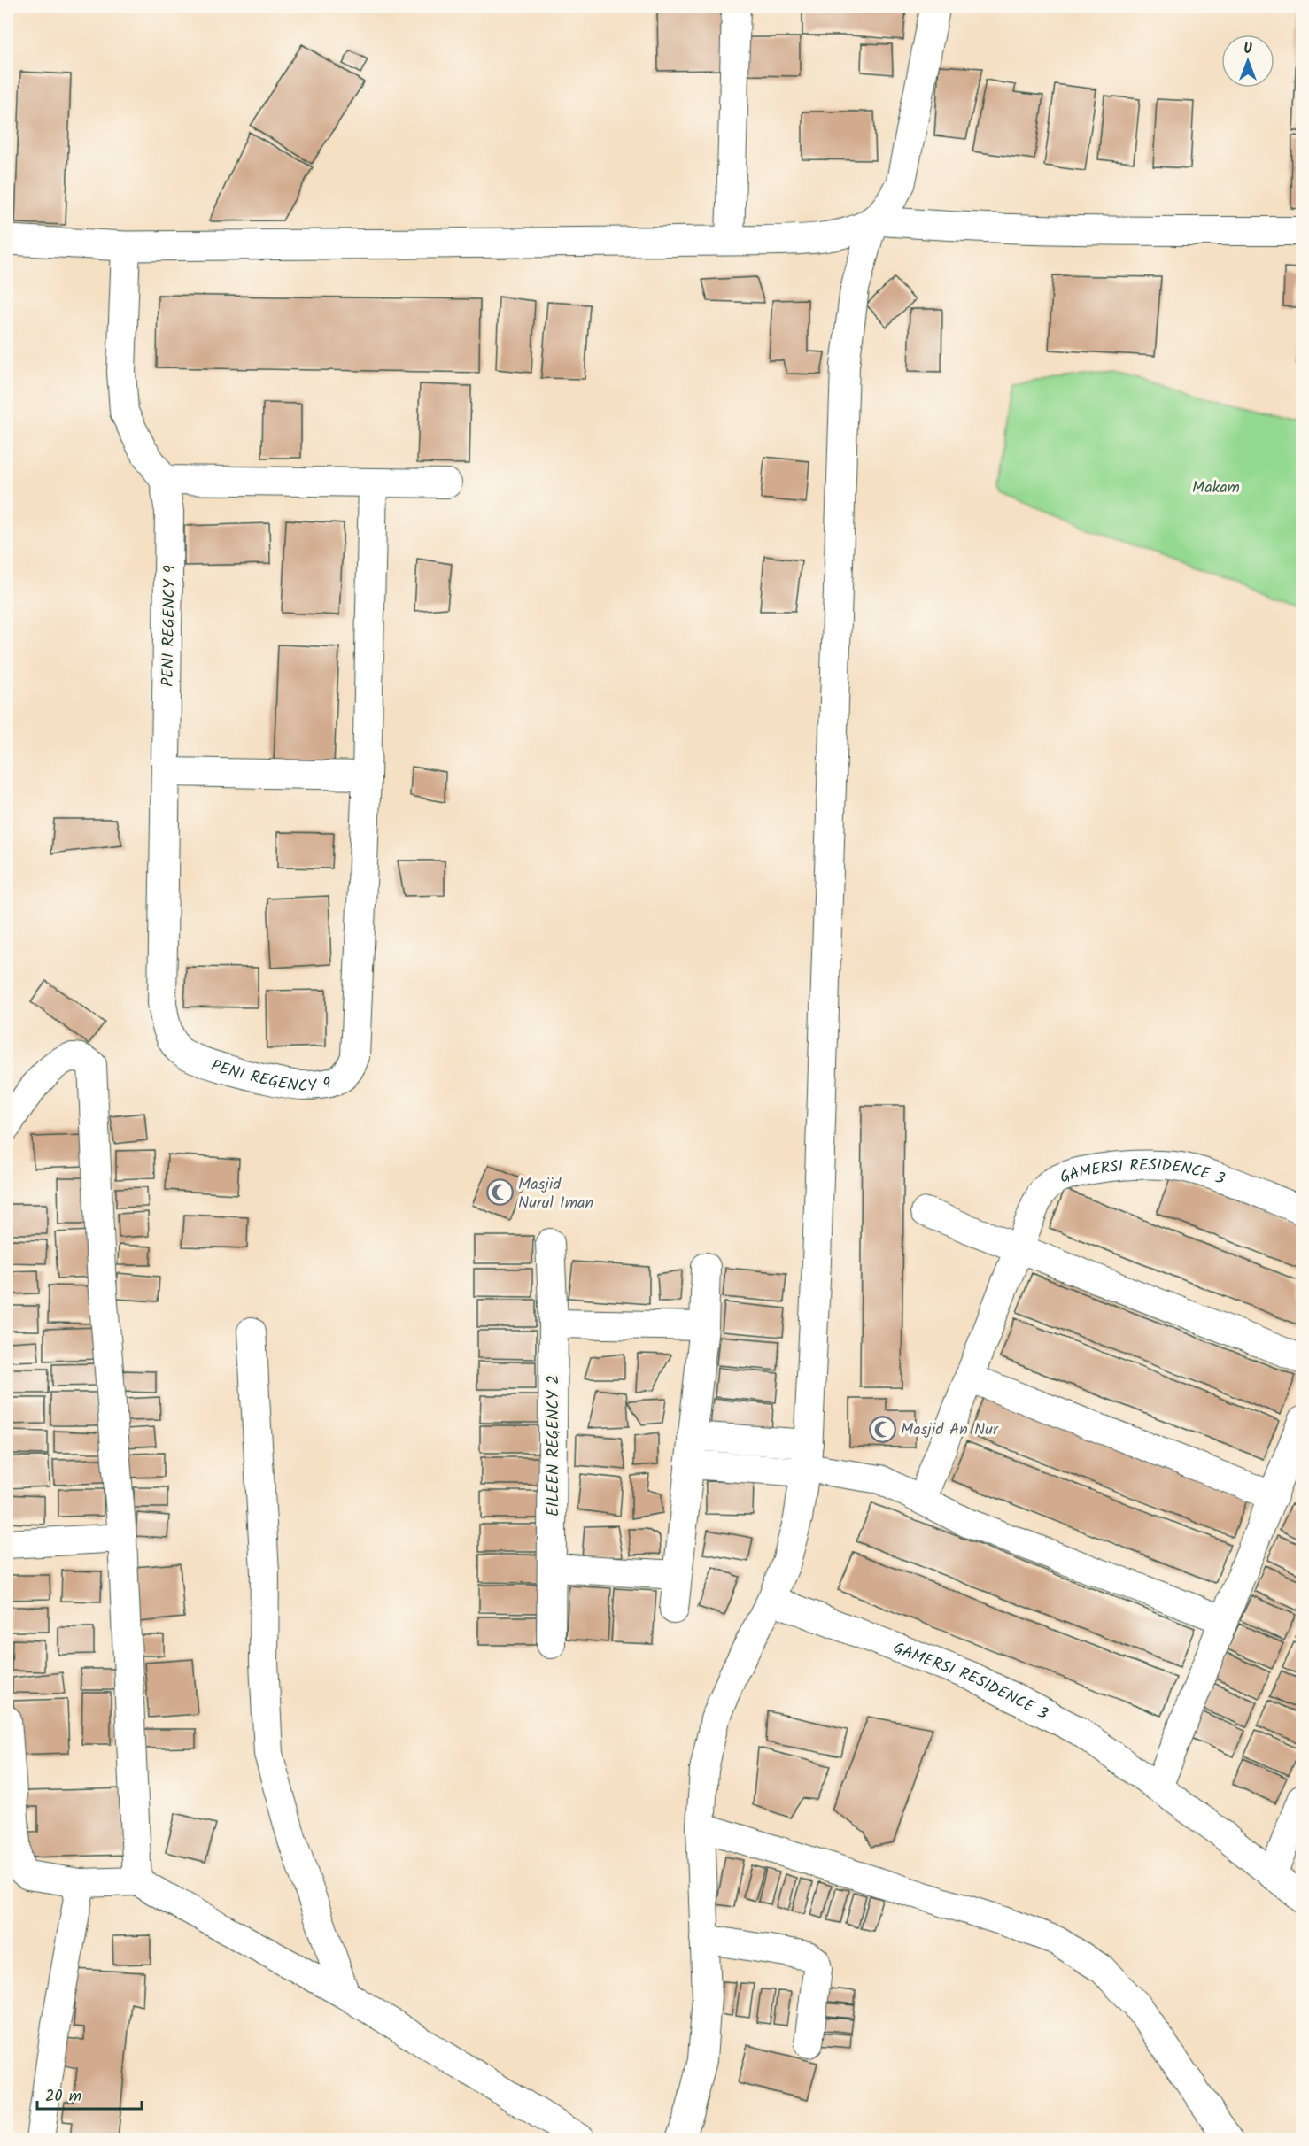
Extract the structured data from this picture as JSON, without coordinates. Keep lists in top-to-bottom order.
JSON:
{
  "streets": {
    "street": ["PENI REGENCY 9", "GAMERSI RESIDENCE 3", "EILEEN REGENCY 2"]
  },
  "parks": ["Makam"],
  "places": {
    "mosque": ["Masjid Nurul Iman", "Masjid An Nur"]
  },
  "scale_bar": "20 m",
  "north": "top"
}
